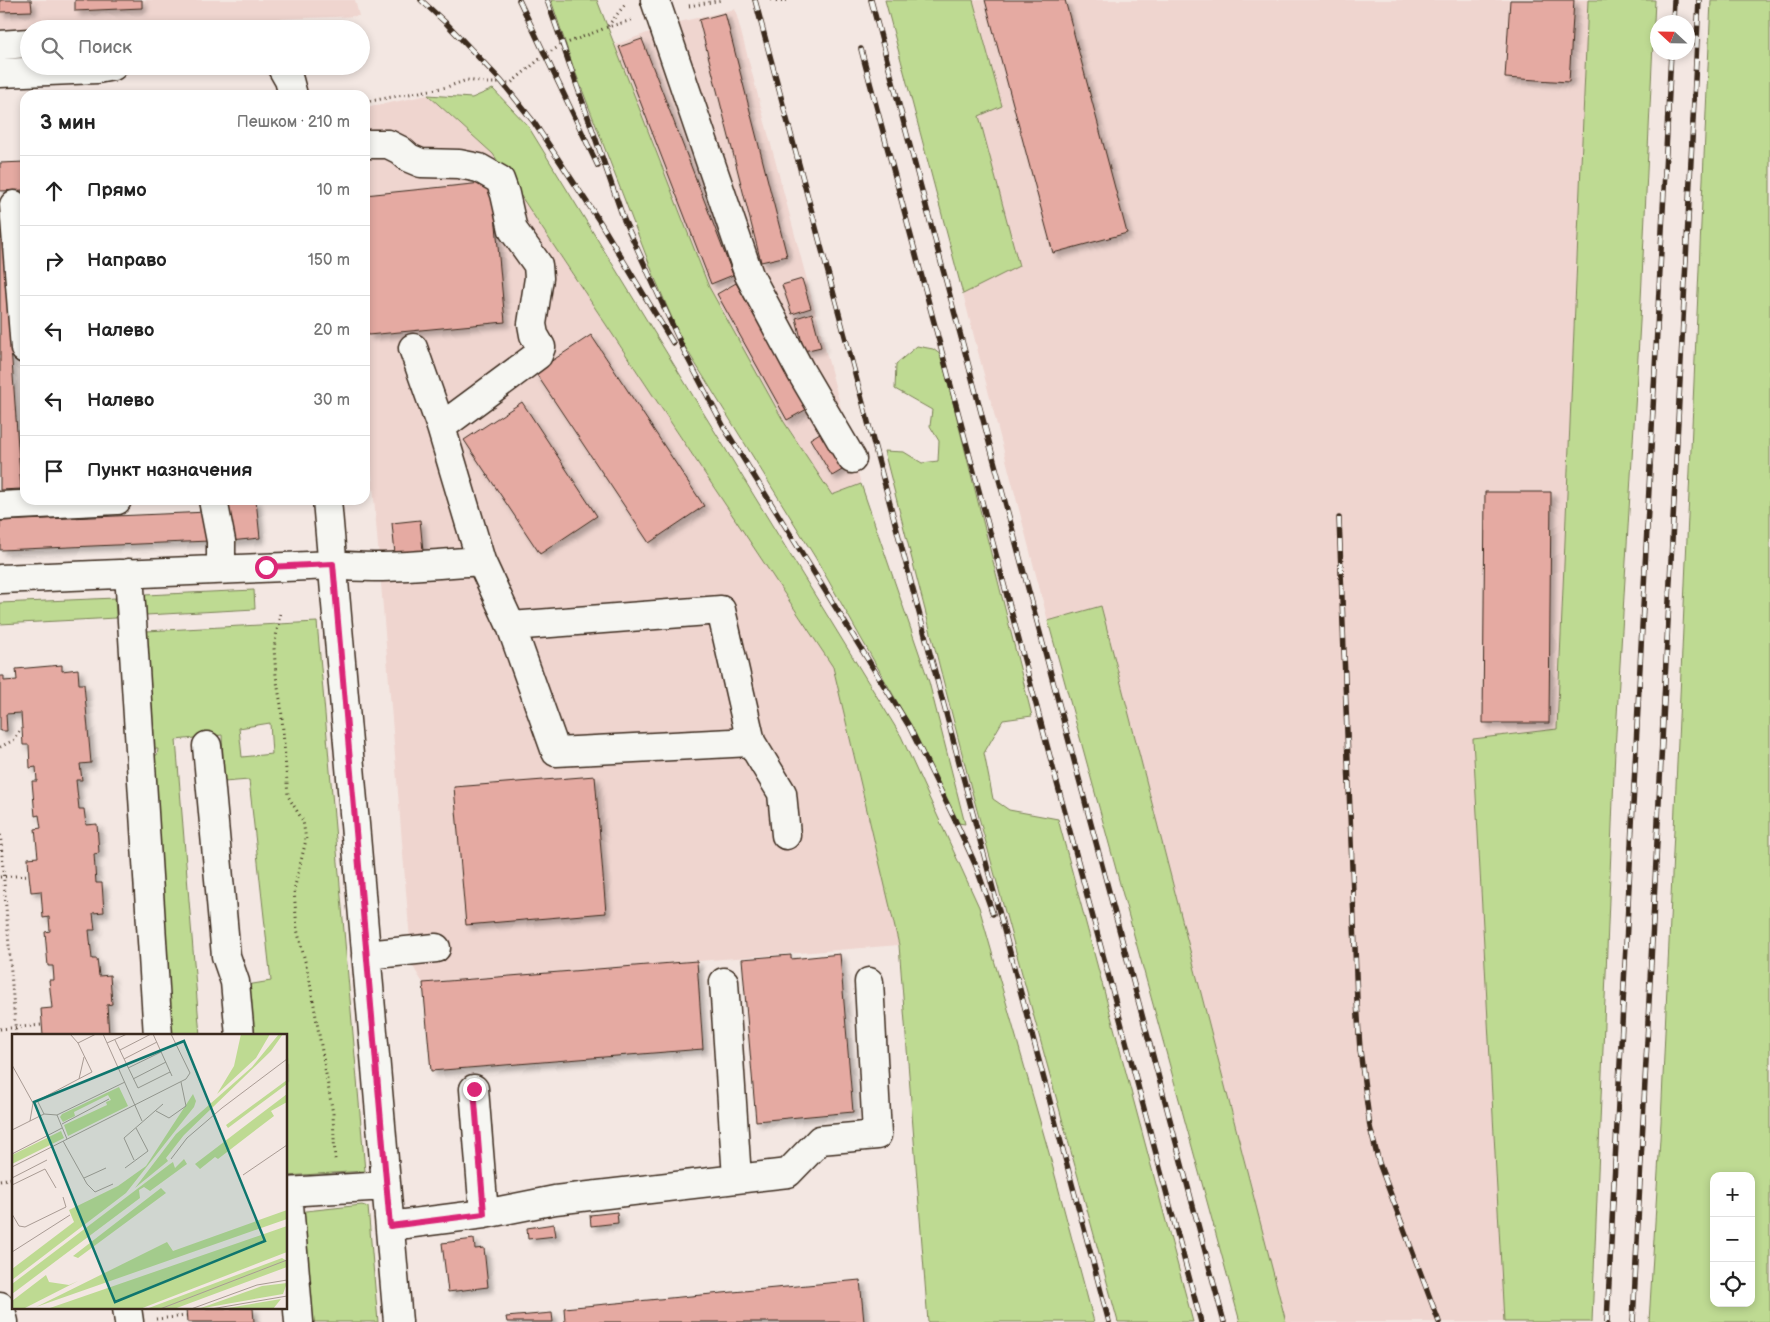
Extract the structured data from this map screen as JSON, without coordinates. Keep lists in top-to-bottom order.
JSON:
{
  "north": "left",
  "page": {
    "search": "Поиск",
    "heading": ["3 мин", "Пешком · 210 m"],
    "list": [
      ["Прямо", "10 m"],
      ["Направо", "150 m"],
      ["Налево", "20 m"],
      ["Налево", "30 m"],
      "Пункт назначения"
    ],
    "map_buttons": ["+", "−"]
  }
}
